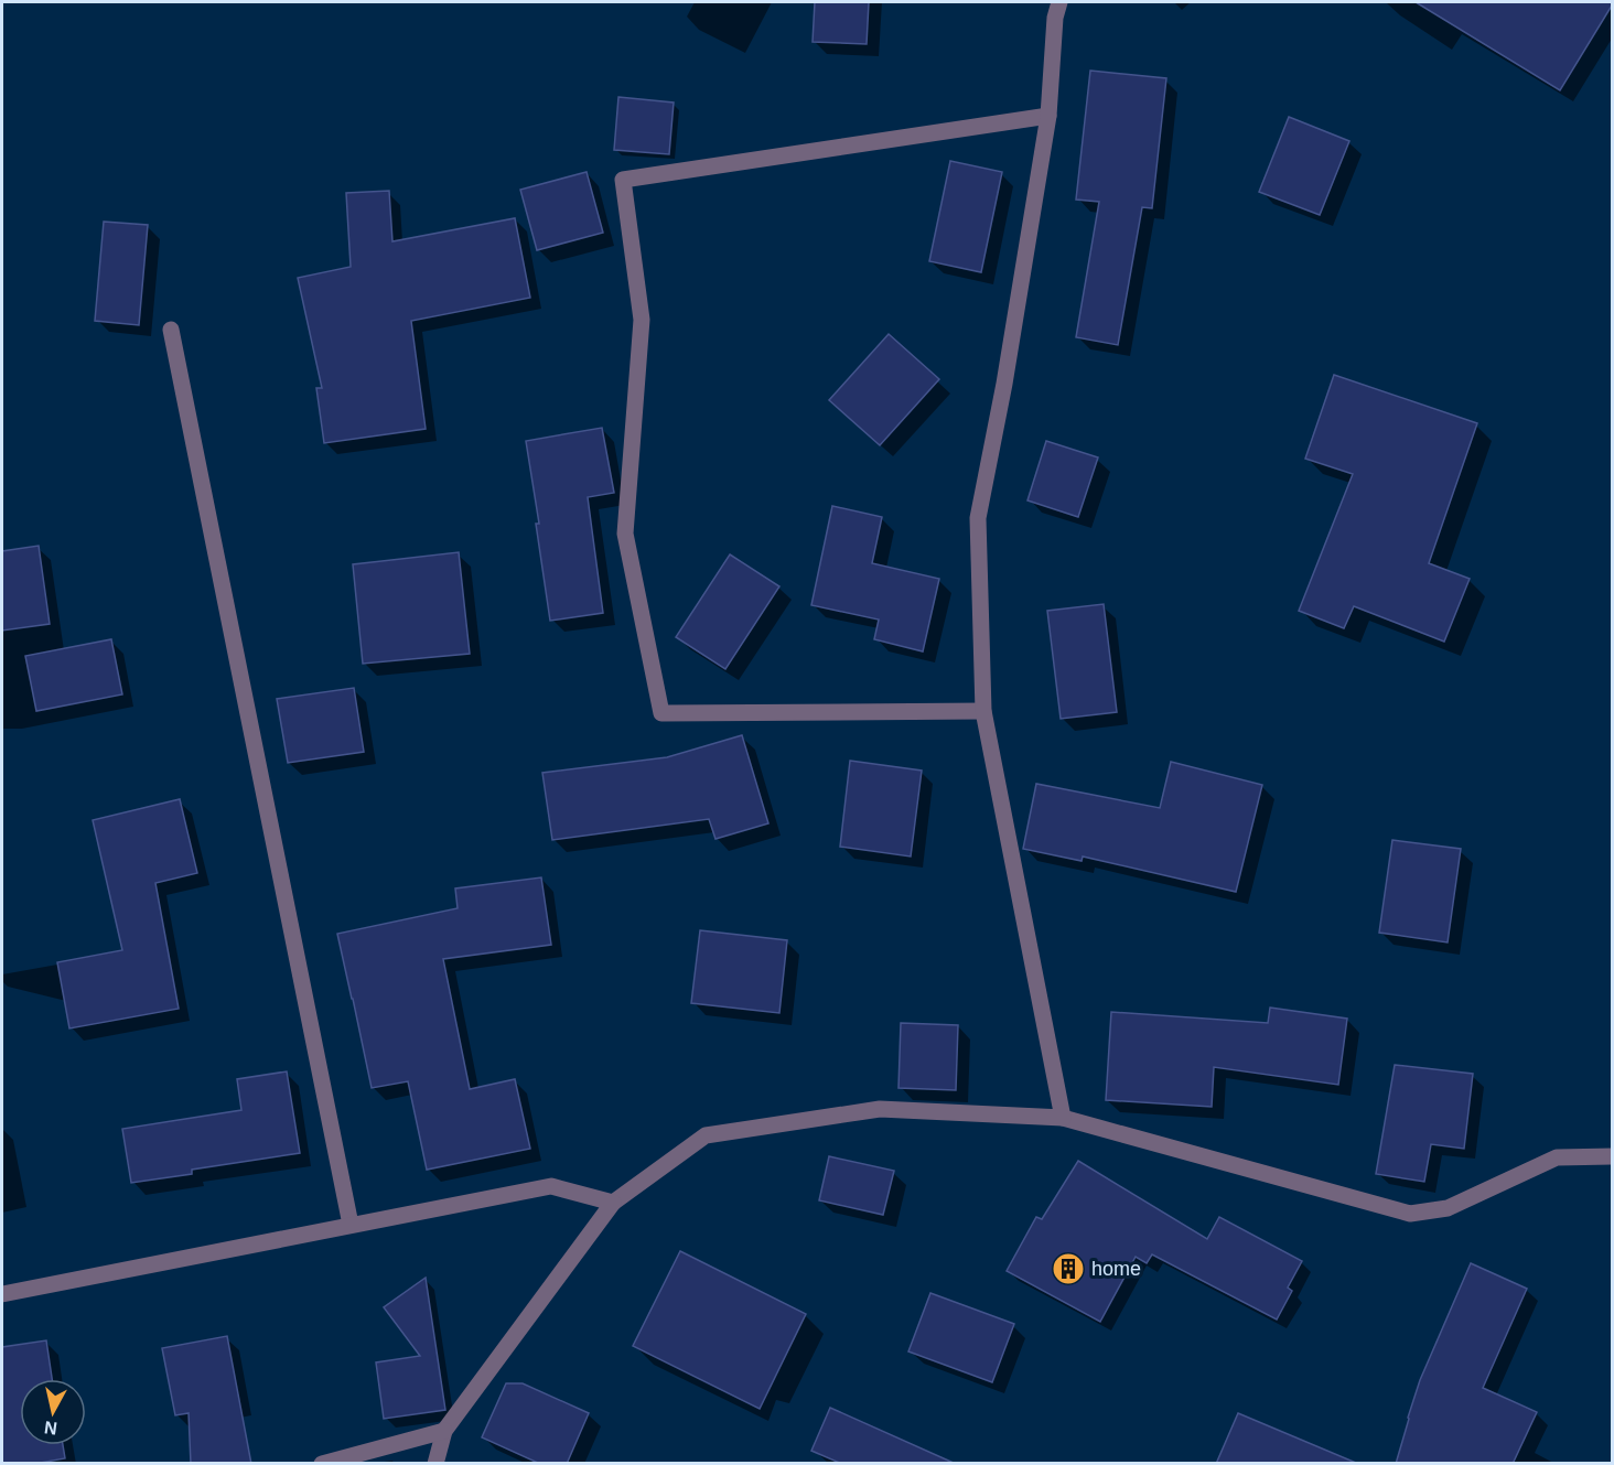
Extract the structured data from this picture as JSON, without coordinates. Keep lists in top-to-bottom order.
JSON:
{
  "places": {
    "building": ["home"]
  },
  "north": "bottom"
}
